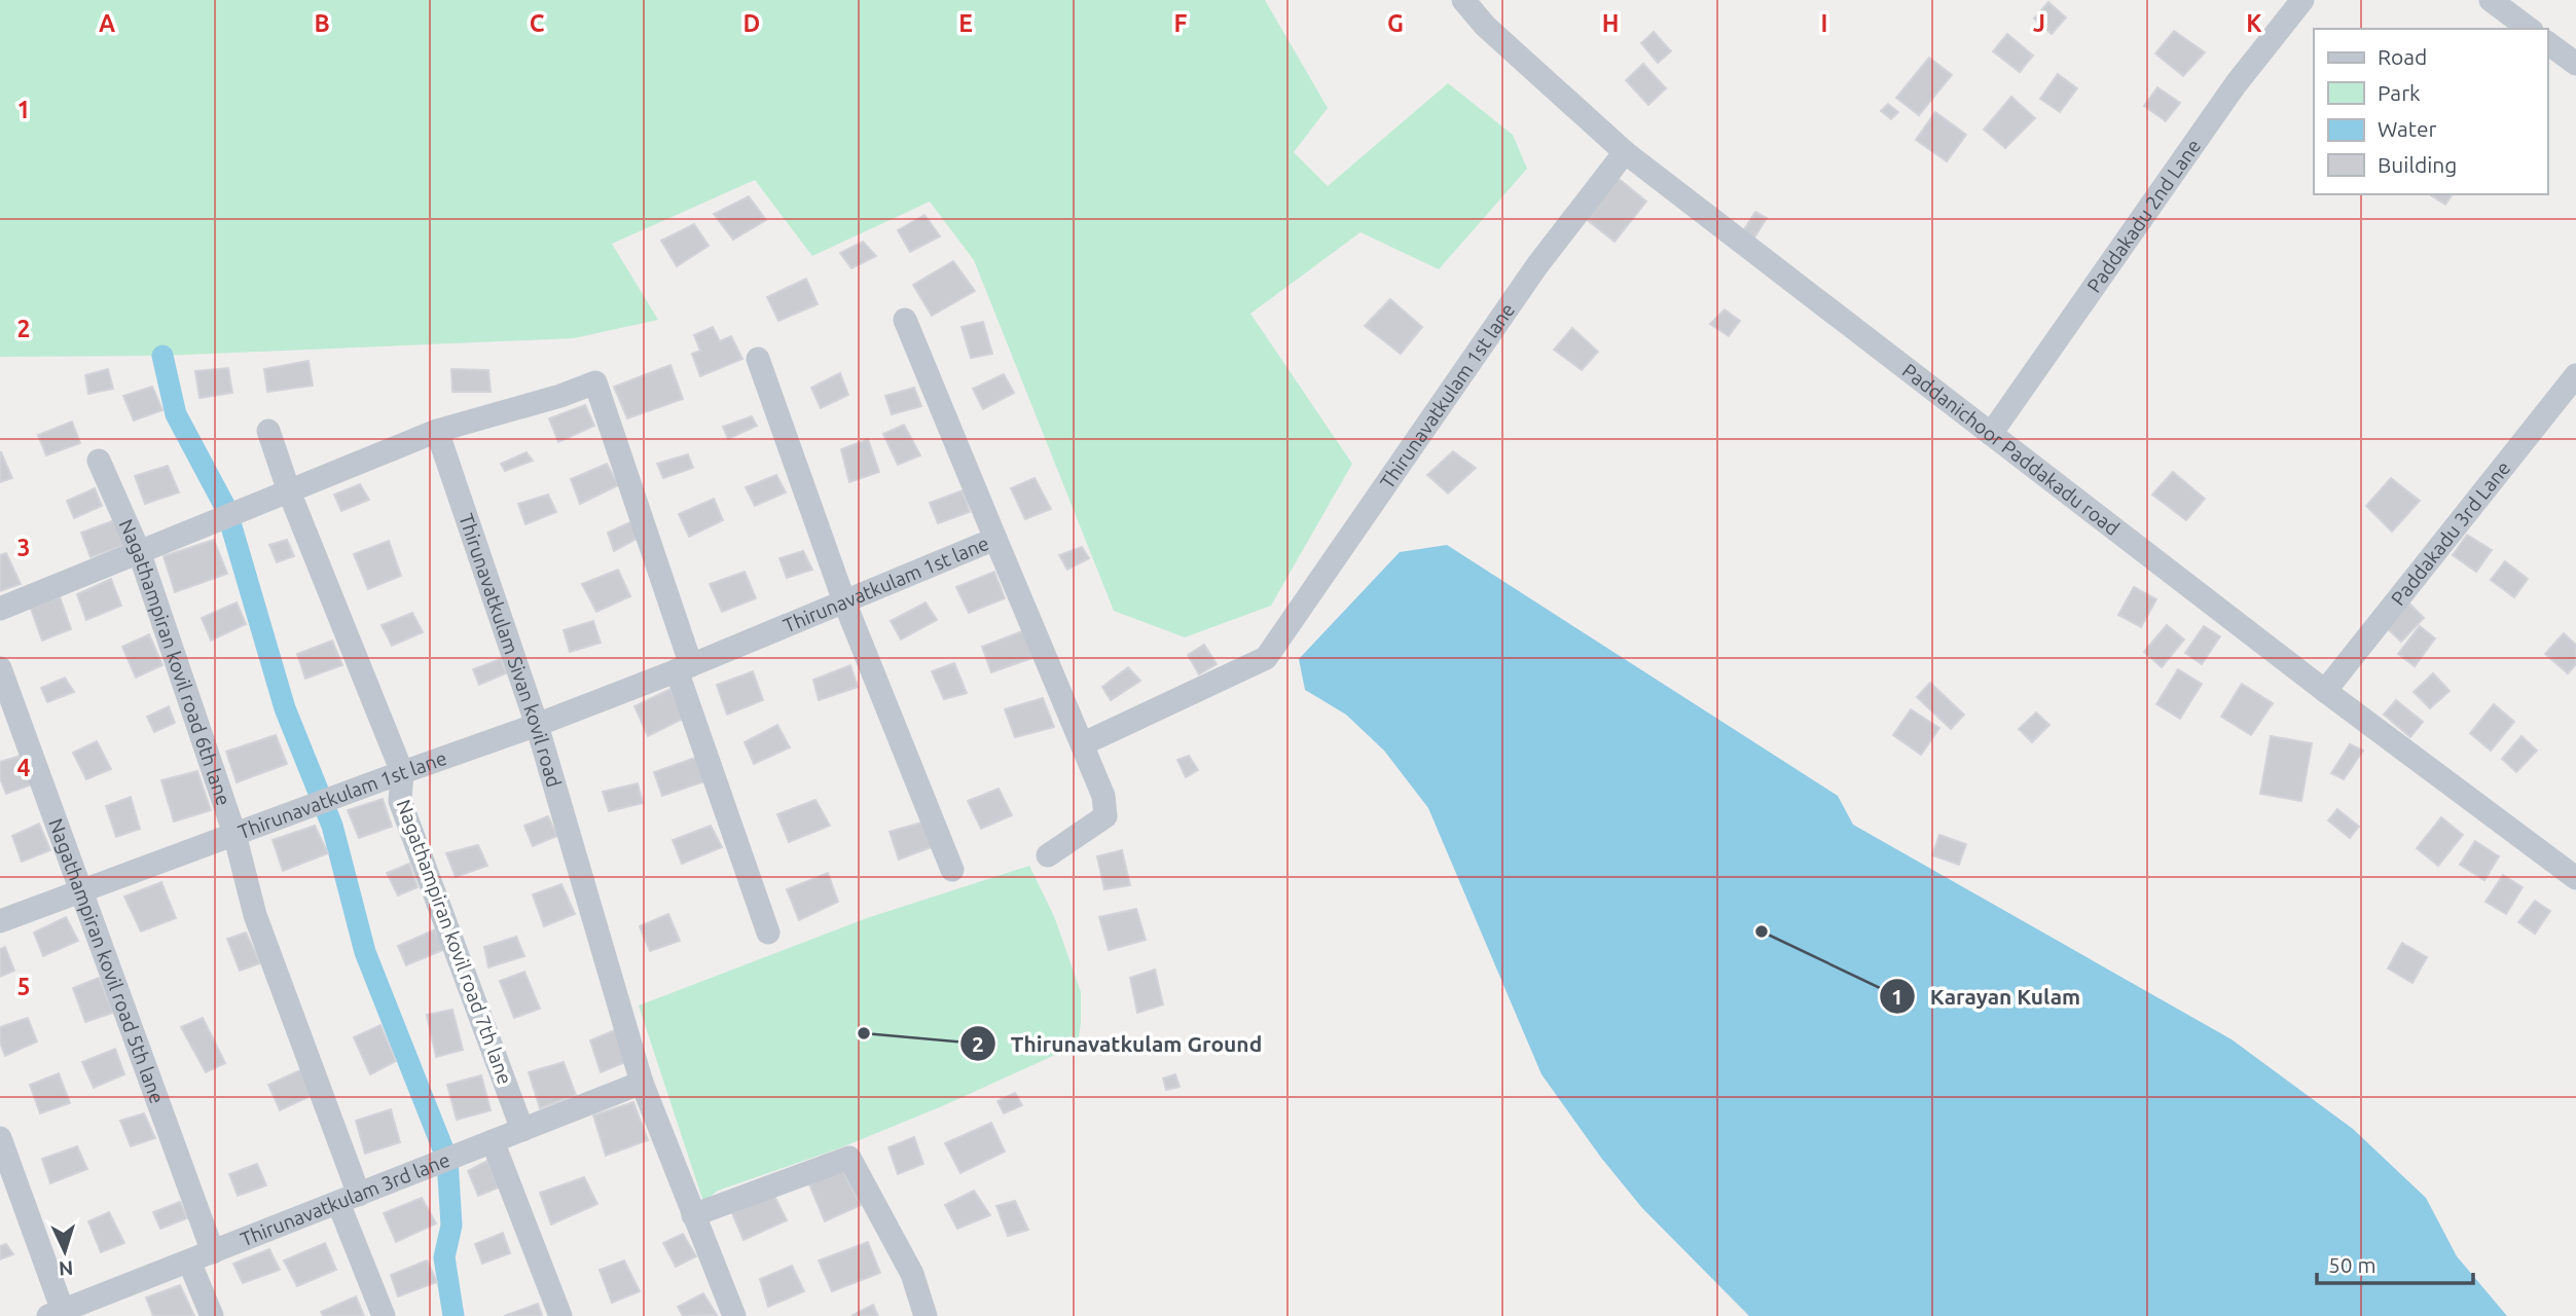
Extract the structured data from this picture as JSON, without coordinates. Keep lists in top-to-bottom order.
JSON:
{
  "streets": {
    "street": [
      "Paddakadu 2nd Lane",
      "Thirunavatkulam 1st lane",
      "Paddanichoor Paddakadu road",
      "Paddakadu 3rd Lane",
      "Thirunavatkulam Sivan kovil road",
      "Nagathampiran kovil road 6th lane",
      "Nagathampiran kovil road 7th lane",
      "Nagathampiran kovil road 5th lane",
      "Thirunavatkulam 3rd lane"
    ]
  },
  "crossings": [
    ["Paddakadu 2nd Lane", "Paddanichoor Paddakadu road"],
    ["Thirunavatkulam 1st lane", "Paddanichoor Paddakadu road"],
    ["Thirunavatkulam 1st lane", "Thirunavatkulam Sivan kovil road"],
    ["Thirunavatkulam 1st lane", "Nagathampiran kovil road 6th lane"],
    ["Thirunavatkulam 1st lane", "Nagathampiran kovil road 7th lane"],
    ["Thirunavatkulam 1st lane", "Nagathampiran kovil road 5th lane"],
    ["Paddanichoor Paddakadu road", "Paddakadu 3rd Lane"],
    ["Thirunavatkulam Sivan kovil road", "Thirunavatkulam 3rd lane"],
    ["Nagathampiran kovil road 6th lane", "Thirunavatkulam 3rd lane"],
    ["Nagathampiran kovil road 7th lane", "Thirunavatkulam 3rd lane"],
    ["Nagathampiran kovil road 5th lane", "Thirunavatkulam 3rd lane"]
  ],
  "places": ["Karayan Kulam", "Thirunavatkulam Ground"],
  "legend": [
    "Road",
    "Park",
    "Water",
    "Building"
  ],
  "scale_bar": "50 m",
  "north": "bottom",
  "grid": {
    "columns": [
      "A",
      "B",
      "C",
      "D",
      "E",
      "F",
      "G",
      "H",
      "I",
      "J",
      "K"
    ],
    "rows": [
      "1",
      "2",
      "3",
      "4",
      "5"
    ]
  }
}
